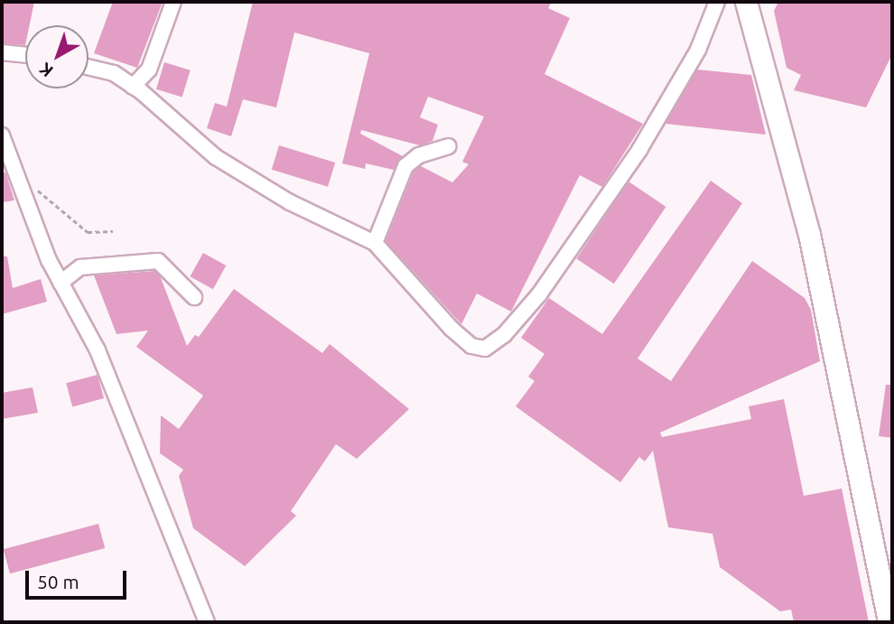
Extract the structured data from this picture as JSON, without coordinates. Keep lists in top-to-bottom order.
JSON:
{
  "scale_bar": "50 m",
  "north": "bottom left"
}
